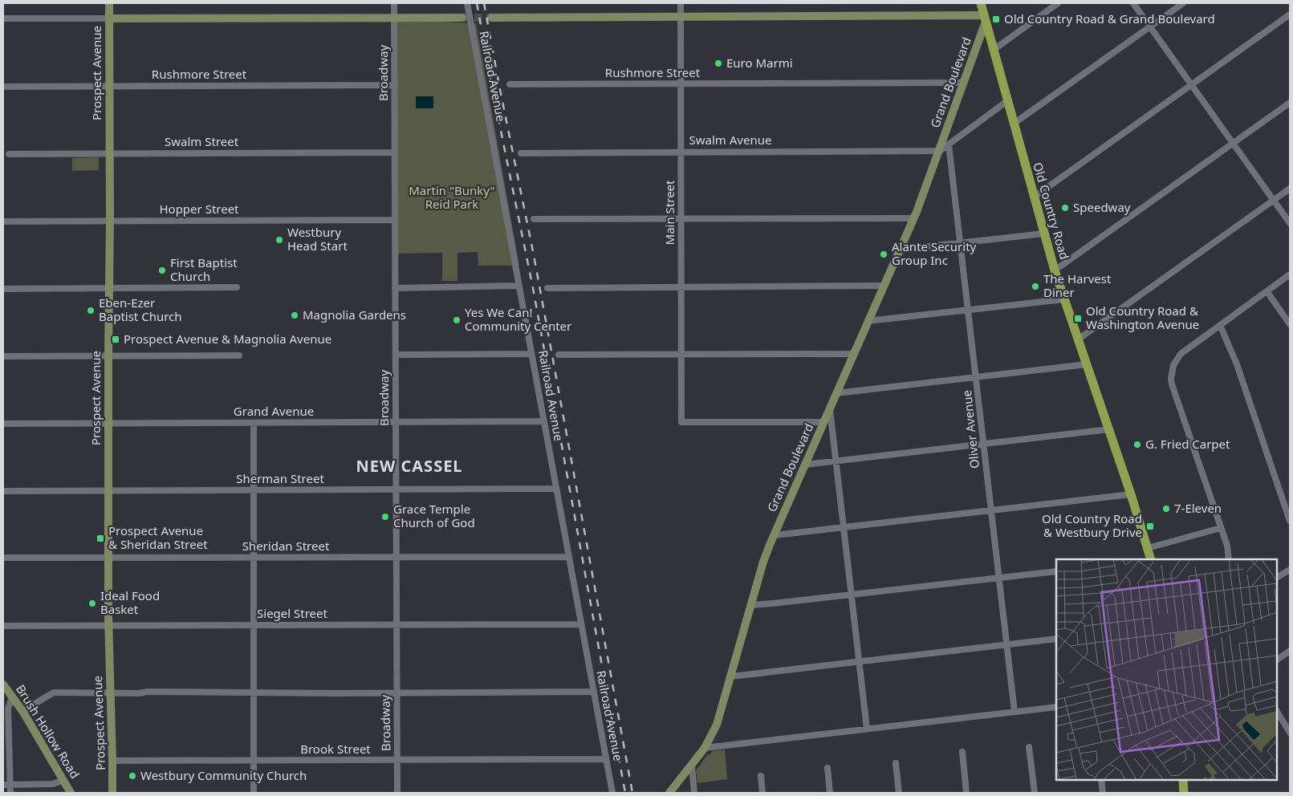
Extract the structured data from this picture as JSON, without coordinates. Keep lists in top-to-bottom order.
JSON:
{
  "streets": {
    "main road": ["Old Country Road"],
    "street": [
      "Prospect Avenue",
      "Broadway",
      "Rushmore Street",
      "Railroad Avenue",
      "Grand Boulevard",
      "Swalm Avenue",
      "Swalm Street",
      "Hopper Street",
      "Main Street",
      "Grand Avenue",
      "Oliver Avenue",
      "Sherman Street",
      "Sheridan Street",
      "Siegel Street",
      "Brush Hollow Road",
      "Brook Street"
    ]
  },
  "crossings": [
    ["Prospect Avenue", "Rushmore Street"],
    ["Prospect Avenue", "Swalm Street"],
    ["Prospect Avenue", "Hopper Street"],
    ["Prospect Avenue", "Grand Avenue"],
    ["Prospect Avenue", "Sherman Street"],
    ["Prospect Avenue", "Sheridan Street"],
    ["Prospect Avenue", "Siegel Street"],
    ["Prospect Avenue", "Brook Street"],
    ["Broadway", "Rushmore Street"],
    ["Broadway", "Swalm Street"],
    ["Broadway", "Hopper Street"],
    ["Broadway", "Grand Avenue"],
    ["Broadway", "Sherman Street"],
    ["Broadway", "Sheridan Street"],
    ["Broadway", "Siegel Street"],
    ["Broadway", "Brook Street"],
    ["Rushmore Street", "Grand Boulevard"],
    ["Rushmore Street", "Main Street"],
    ["Railroad Avenue", "Grand Avenue"],
    ["Railroad Avenue", "Sherman Street"],
    ["Railroad Avenue", "Sheridan Street"],
    ["Railroad Avenue", "Siegel Street"],
    ["Railroad Avenue", "Brook Street"],
    ["Grand Boulevard", "Swalm Avenue"],
    ["Grand Boulevard", "Old Country Road"],
    ["Grand Boulevard", "Main Street"],
    ["Grand Boulevard", "Oliver Avenue"],
    ["Swalm Avenue", "Main Street"]
  ],
  "districts": ["NEW CASSEL"],
  "parks": ["Martin \"Bunky\" Reid Park"],
  "places": {
    "transit": [
      "Old Country Road & Grand Boulevard",
      "Old Country Road & Washington Avenue",
      "Prospect Avenue & Magnolia Avenue",
      "Old Country Road & Westbury Drive",
      "Prospect Avenue & Sheridan Street"
    ],
    "other": [
      "Euro Marmi",
      "Speedway",
      "Westbury Head Start",
      "Alante Security Group Inc",
      "First Baptist Church",
      "The Harvest Diner",
      "Eben-Ezer Baptist Church",
      "Magnolia Gardens",
      "Yes We Can! Community Center",
      "G. Fried Carpet",
      "7-Eleven",
      "Grace Temple Church of God",
      "Ideal Food Basket",
      "Westbury Community Church"
    ]
  }
}
